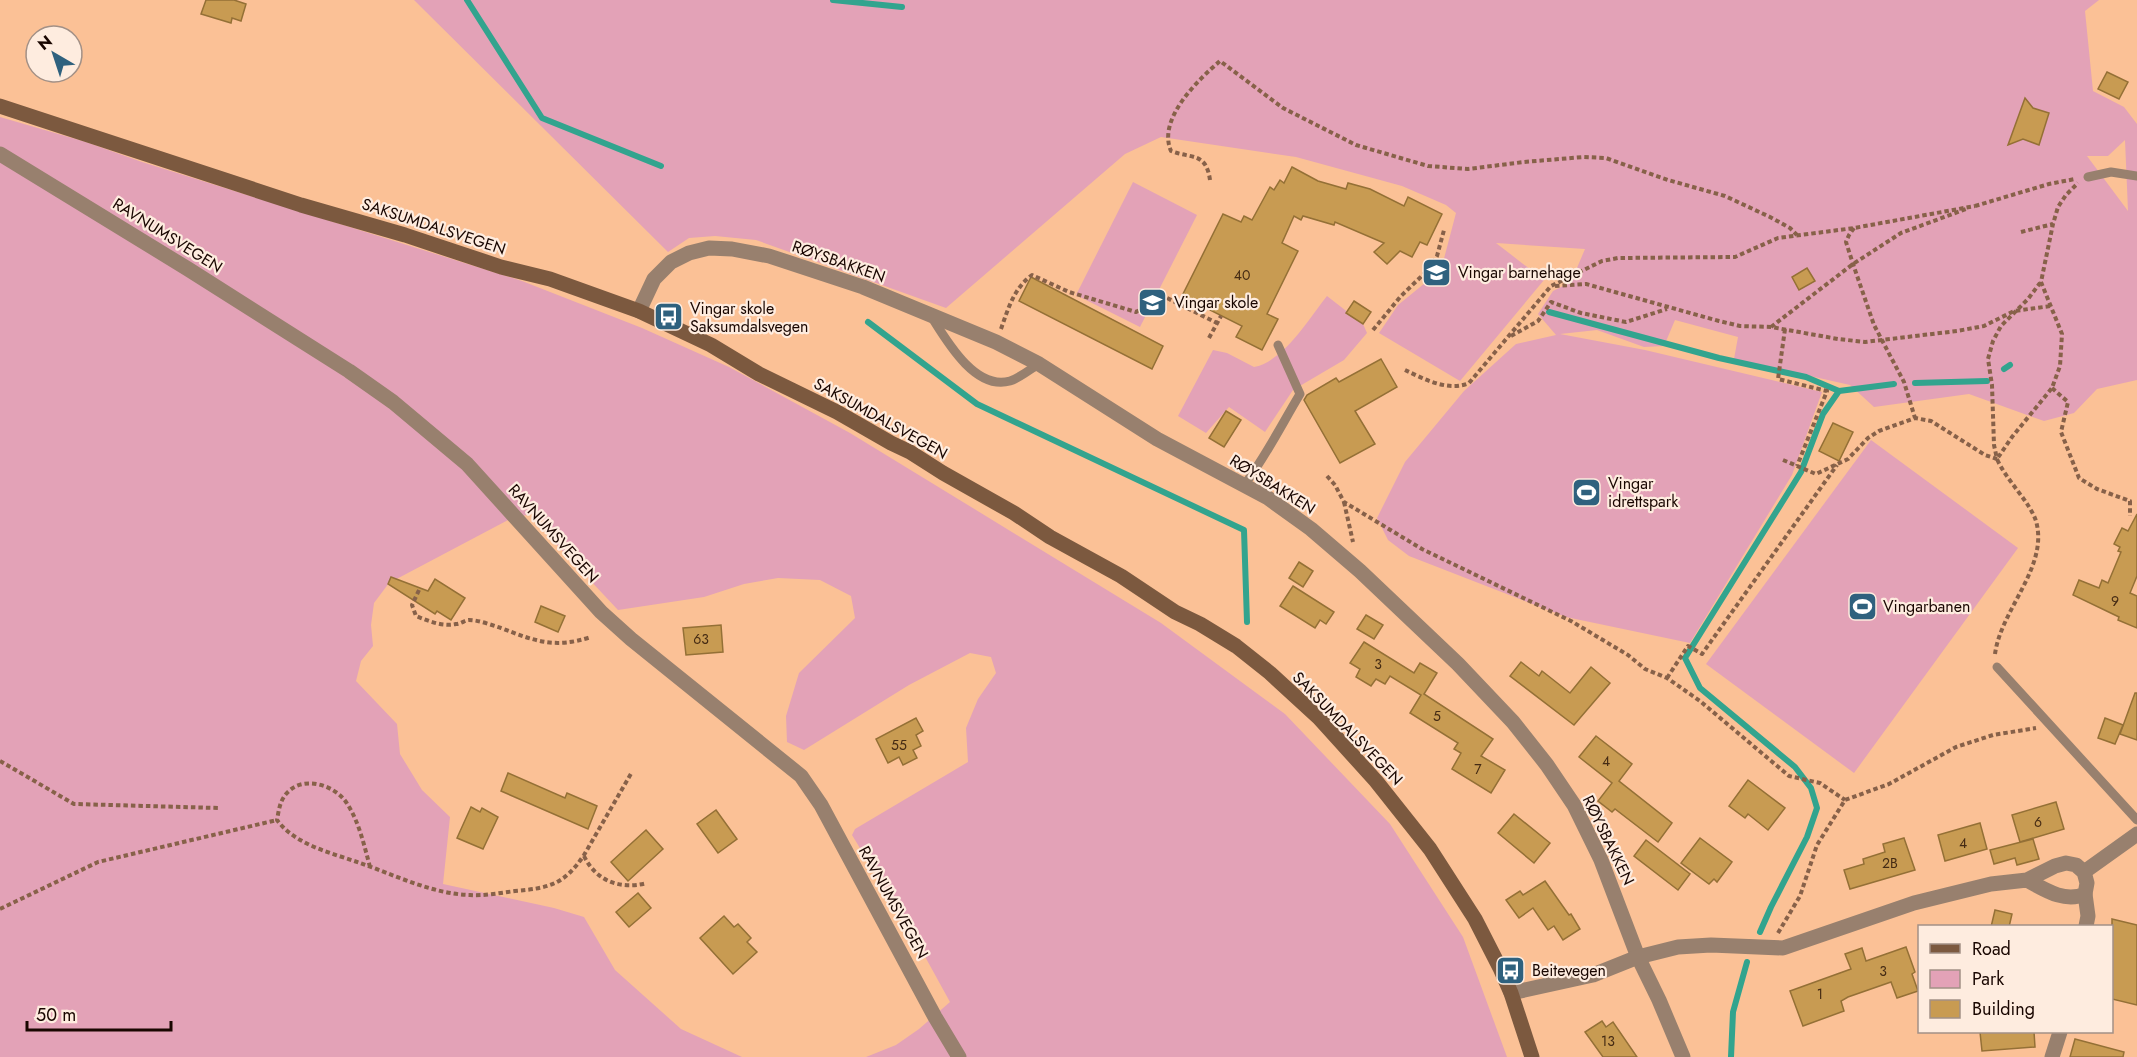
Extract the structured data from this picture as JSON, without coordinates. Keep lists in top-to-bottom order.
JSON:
{
  "streets": {
    "main road": ["SAKSUMDALSVEGEN"],
    "street": ["RAVNUMSVEGEN", "RØYSBAKKEN"]
  },
  "crossings": [
    ["SAKSUMDALSVEGEN", "RØYSBAKKEN"]
  ],
  "places": {
    "school or university": ["Vingar barnehage", "Vingar skole"],
    "bus stop": ["Vingar skole Saksumdalsvegen", "Beitevegen"],
    "sports": ["Vingar idrettspark", "Vingarbanen"]
  },
  "house_numbers": [
    "40",
    "9",
    "63",
    "3",
    "5",
    "55",
    "4",
    "7",
    "6",
    "4",
    "2B",
    "3",
    "1",
    "13"
  ],
  "legend": ["Road", "Park", "Building"],
  "scale_bar": "50 m",
  "north": "top left"
}
